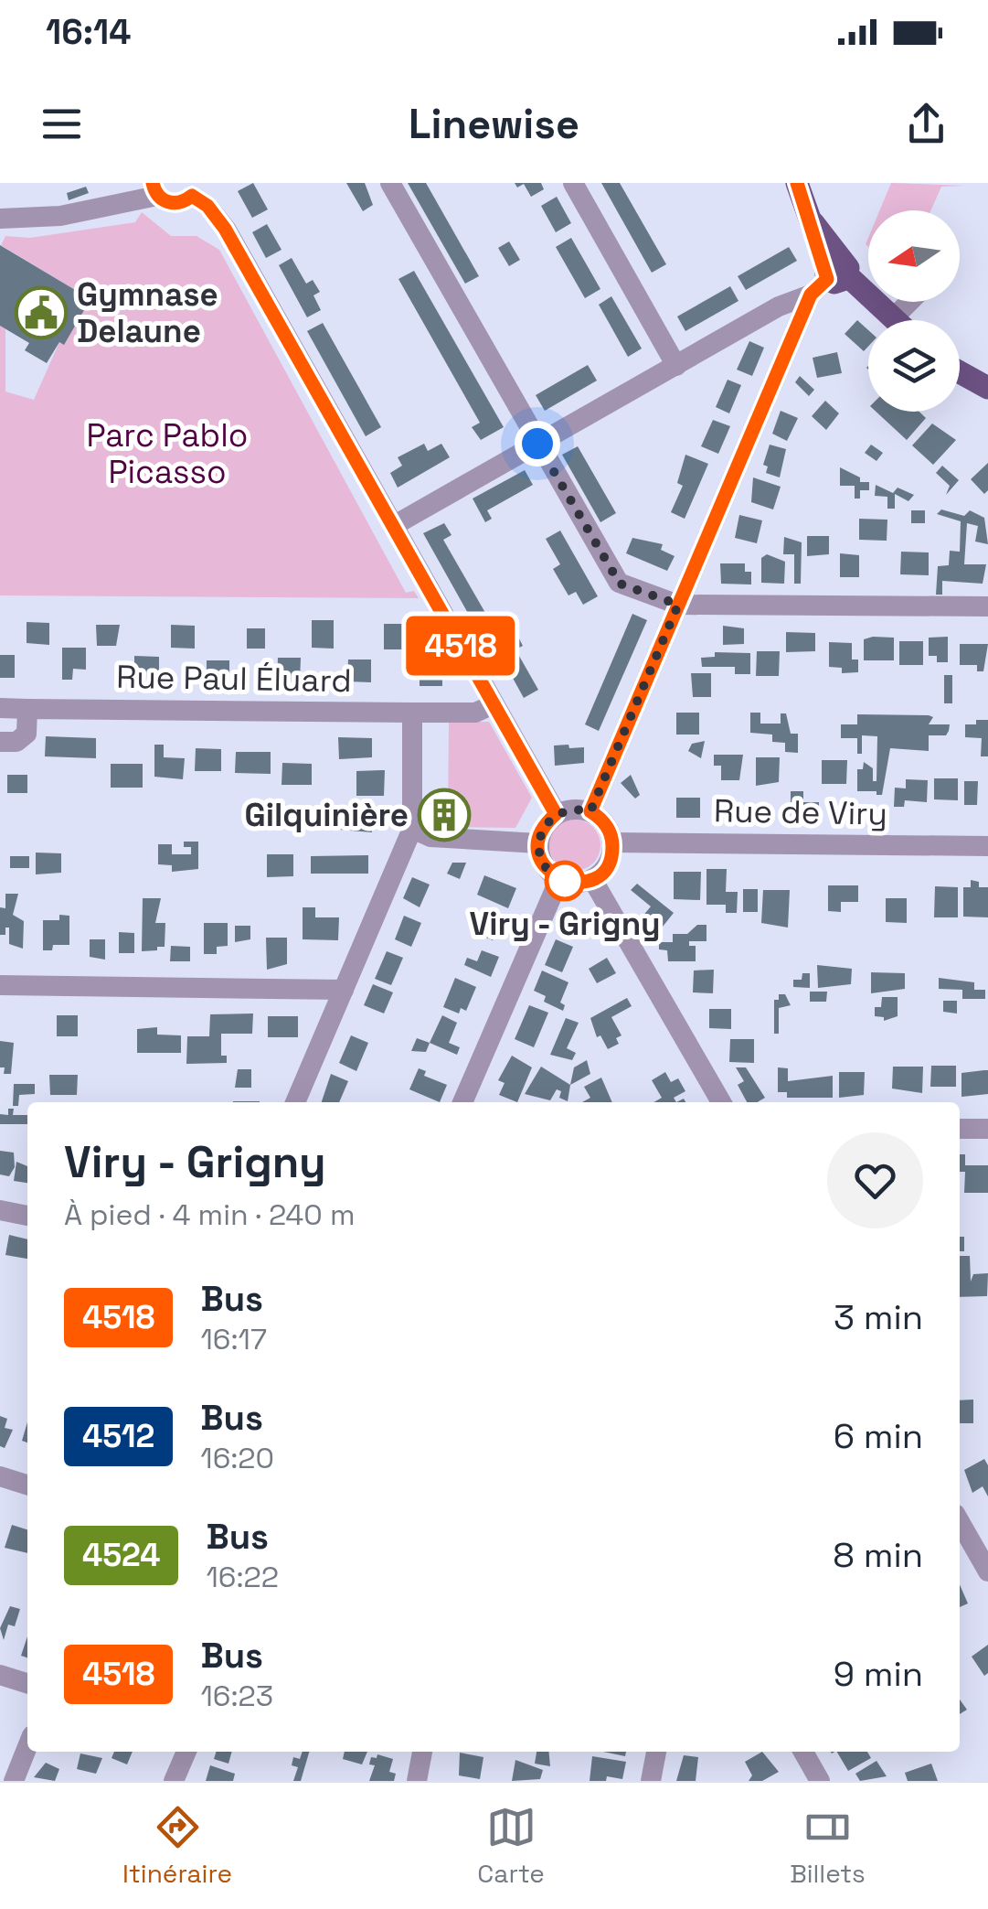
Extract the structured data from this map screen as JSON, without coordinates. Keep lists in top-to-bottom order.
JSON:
{
  "streets": {
    "street": ["Rue Paul Éluard", "Rue de Viry"]
  },
  "parks": ["Parc Pablo Picasso"],
  "places": {
    "public building": ["Gymnase Delaune"],
    "building": ["Gilquinière"],
    "other": ["Viry - Grigny"]
  },
  "lines": ["bus line 4518"],
  "north": "left",
  "page": {
    "status": "16:14",
    "header": "Linewise",
    "on_map": "4518",
    "heading": ["Viry - Grigny", "À pied · 4 min · 240 m"],
    "list": [
      {
        "mark": "4518",
        "name": "Bus",
        "note": "16:17",
        "value": "3 min"
      },
      {
        "mark": "4512",
        "name": "Bus",
        "note": "16:20",
        "value": "6 min"
      },
      {
        "mark": "4524",
        "name": "Bus",
        "note": "16:22",
        "value": "8 min"
      },
      {
        "mark": "4518",
        "name": "Bus",
        "note": "16:23",
        "value": "9 min"
      }
    ],
    "tabs": ["Itinéraire", "Carte", "Billets"]
  }
}
